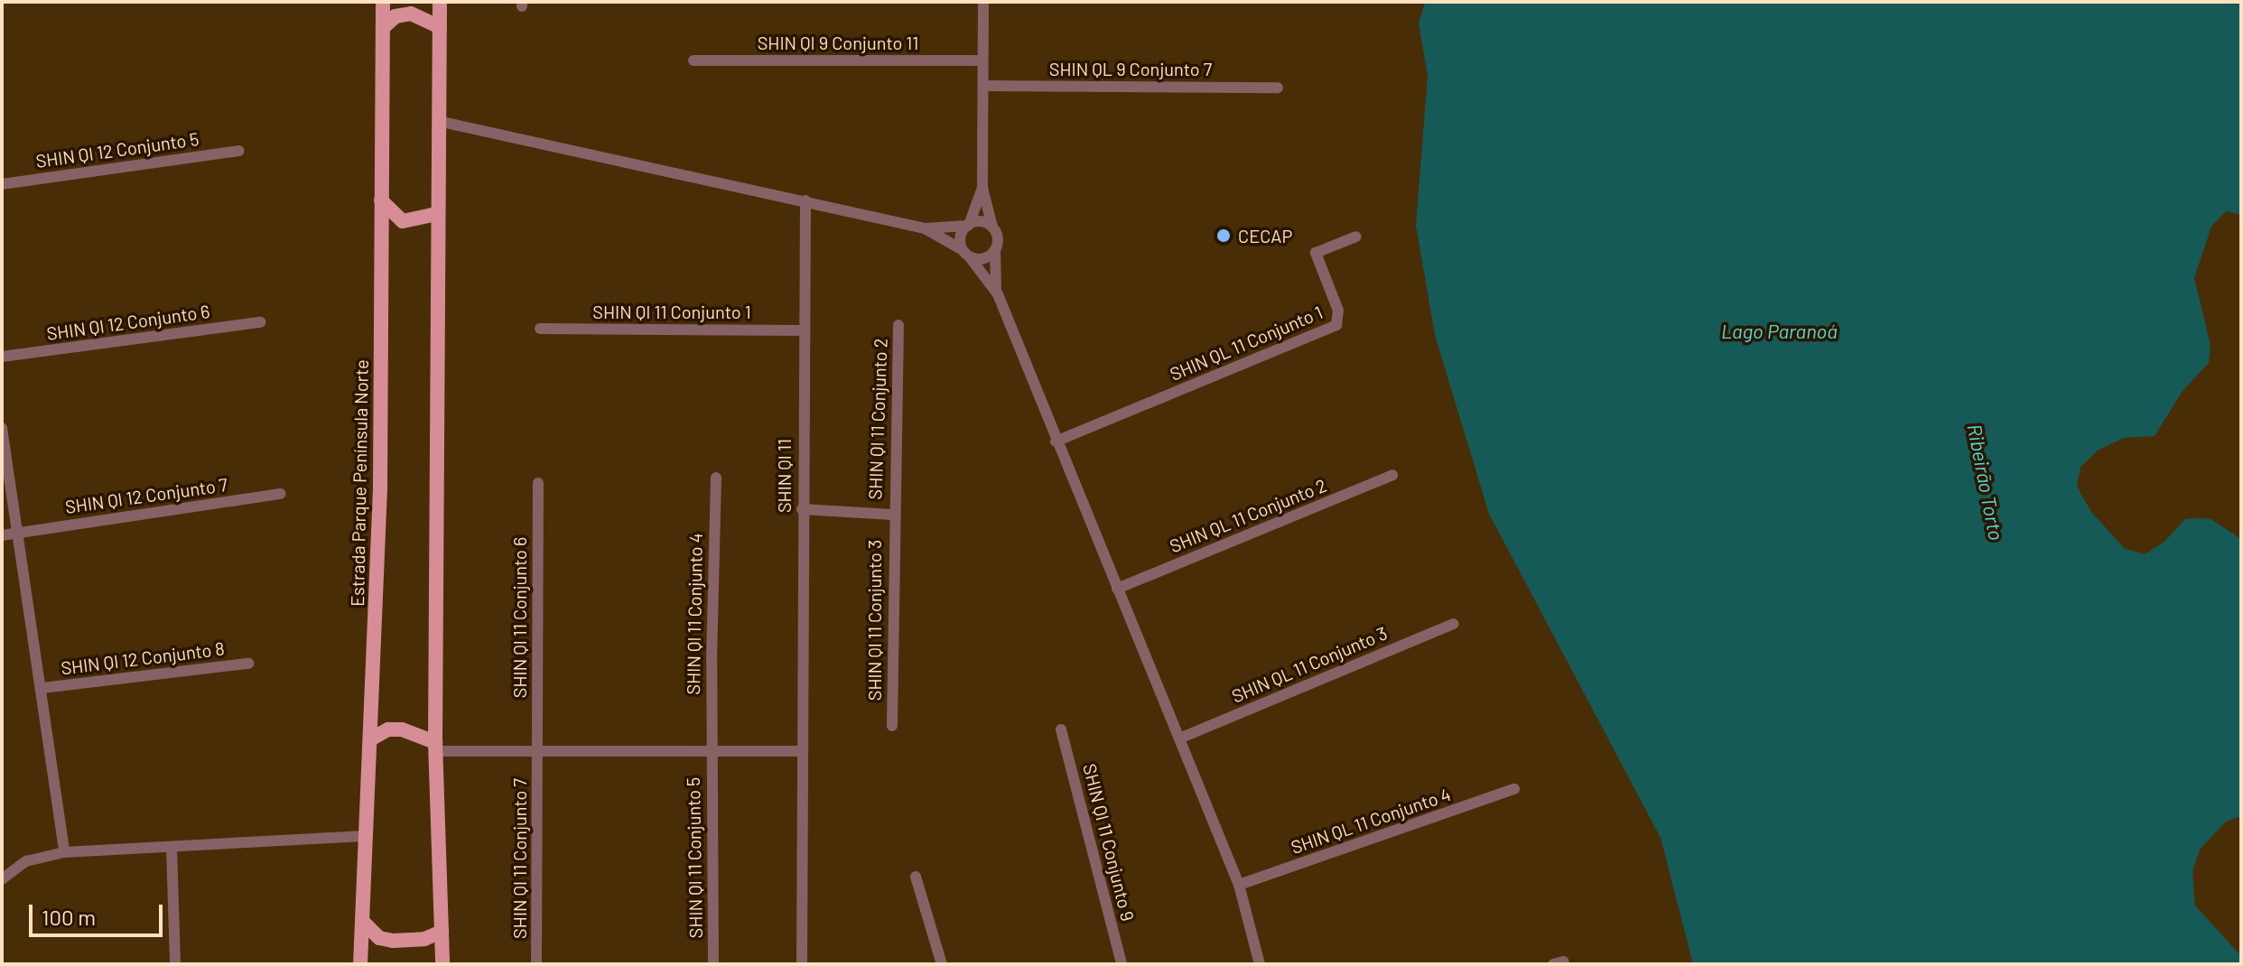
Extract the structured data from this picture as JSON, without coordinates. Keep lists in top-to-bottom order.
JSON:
{
  "streets": {
    "main road": ["Estrada Parque Península Norte"],
    "street": [
      "SHIN QI 9 Conjunto 11",
      "SHIN QL 9 Conjunto 7",
      "SHIN QI 12 Conjunto 5",
      "SHIN QI 11 Conjunto 1",
      "SHIN QI 12 Conjunto 6",
      "SHIN QL 11 Conjunto 1",
      "SHIN QI 11 Conjunto 2",
      "SHIN QI 11",
      "SHIN QI 12 Conjunto 7",
      "SHIN QL 11 Conjunto 2",
      "SHIN QI 11 Conjunto 4",
      "SHIN QI 11 Conjunto 6",
      "SHIN QI 11 Conjunto 3",
      "SHIN QI 12 Conjunto 8",
      "SHIN QL 11 Conjunto 3",
      "SHIN QL 11 Conjunto 4",
      "SHIN QI 11 Conjunto 9",
      "SHIN QI 11 Conjunto 5",
      "SHIN QI 11 Conjunto 7"
    ]
  },
  "crossings": [
    ["SHIN QI 11 Conjunto 1", "SHIN QI 11"],
    ["SHIN QI 11 Conjunto 2", "SHIN QI 11 Conjunto 3"],
    ["SHIN QI 11 Conjunto 4", "SHIN QI 11 Conjunto 5"],
    ["SHIN QI 11 Conjunto 6", "SHIN QI 11 Conjunto 7"]
  ],
  "water": ["Lago Paranoá", "Ribeirão Torto"],
  "places": ["CECAP"],
  "scale_bar": "100 m"
}
